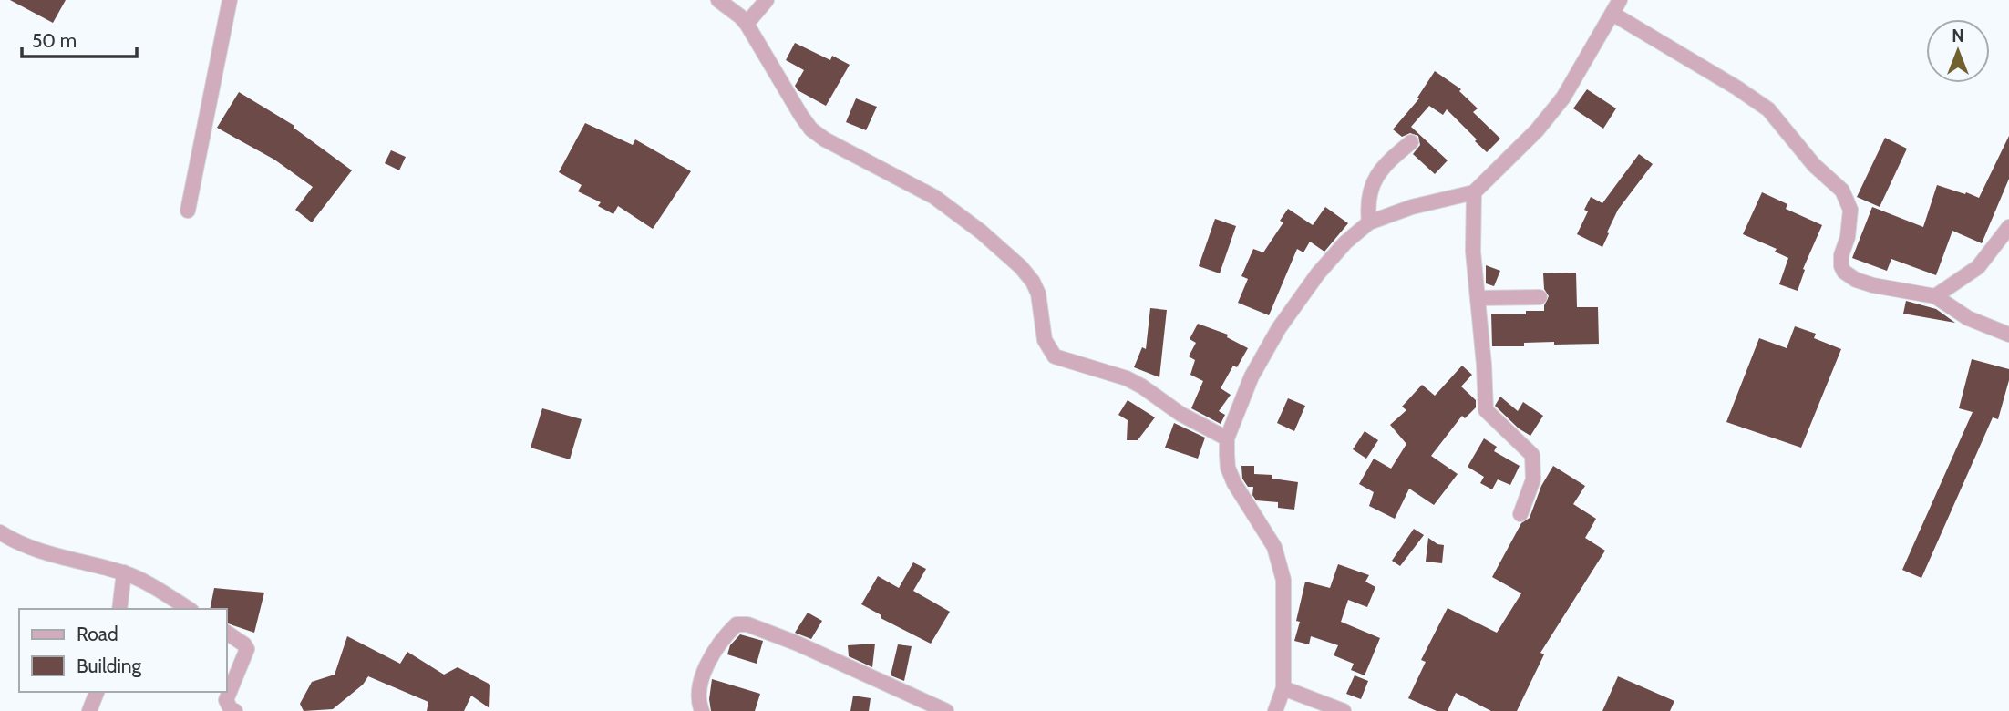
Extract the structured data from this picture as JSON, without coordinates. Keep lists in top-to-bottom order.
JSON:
{
  "legend": ["Road", "Building"],
  "scale_bar": "50 m",
  "north": "top"
}
